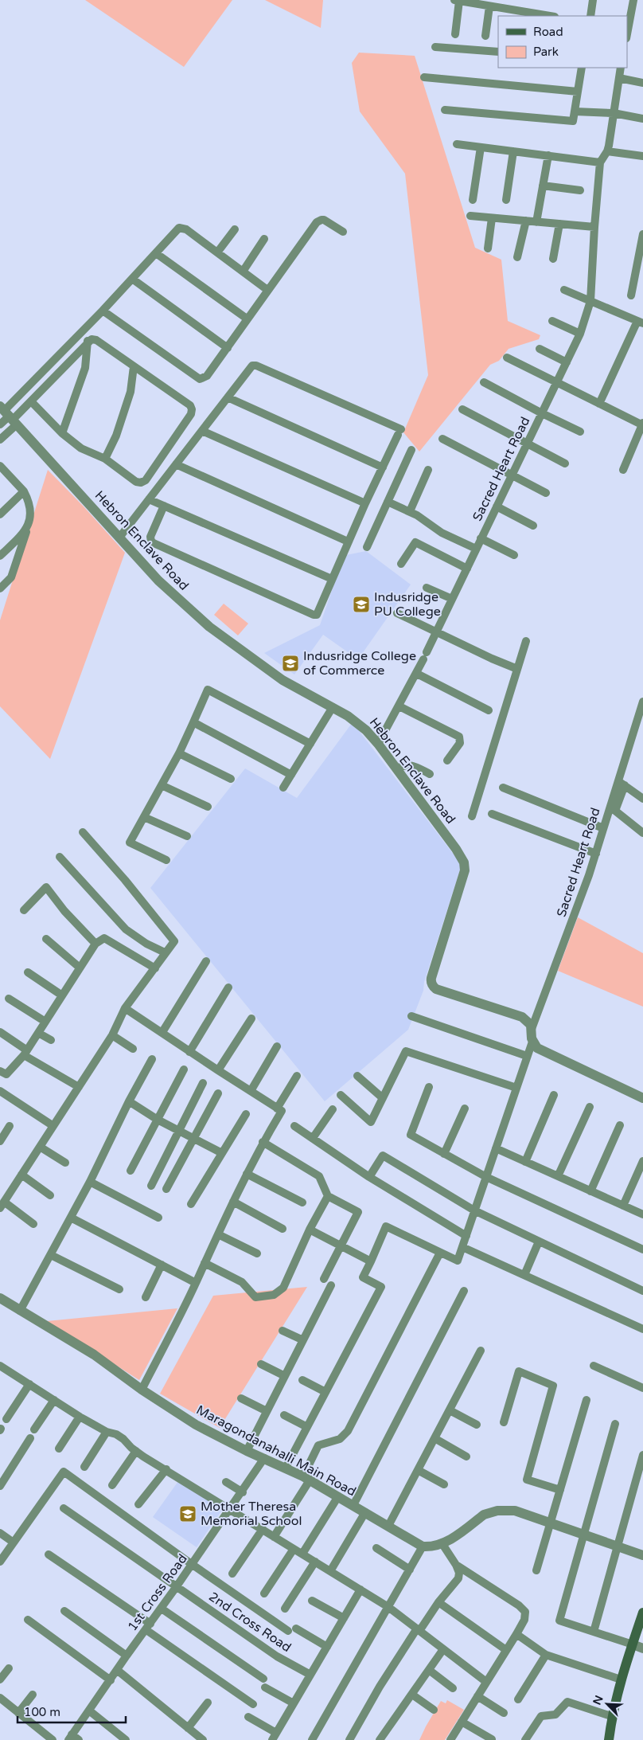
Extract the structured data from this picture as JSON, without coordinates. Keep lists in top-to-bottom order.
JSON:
{
  "streets": {
    "street": [
      "Sacred Heart Road",
      "Hebron Enclave Road",
      "Maragondanahalli Main Road",
      "1st Cross Road",
      "2nd Cross Road"
    ]
  },
  "crossings": [
    ["Sacred Heart Road", "Hebron Enclave Road"],
    ["Maragondanahalli Main Road", "1st Cross Road"],
    ["1st Cross Road", "2nd Cross Road"]
  ],
  "places": {
    "school or university": ["Indusridge PU College", "Indusridge College of Commerce", "Mother Theresa Memorial School"]
  },
  "legend": ["Road", "Park"],
  "scale_bar": "100 m",
  "north": "top left"
}
